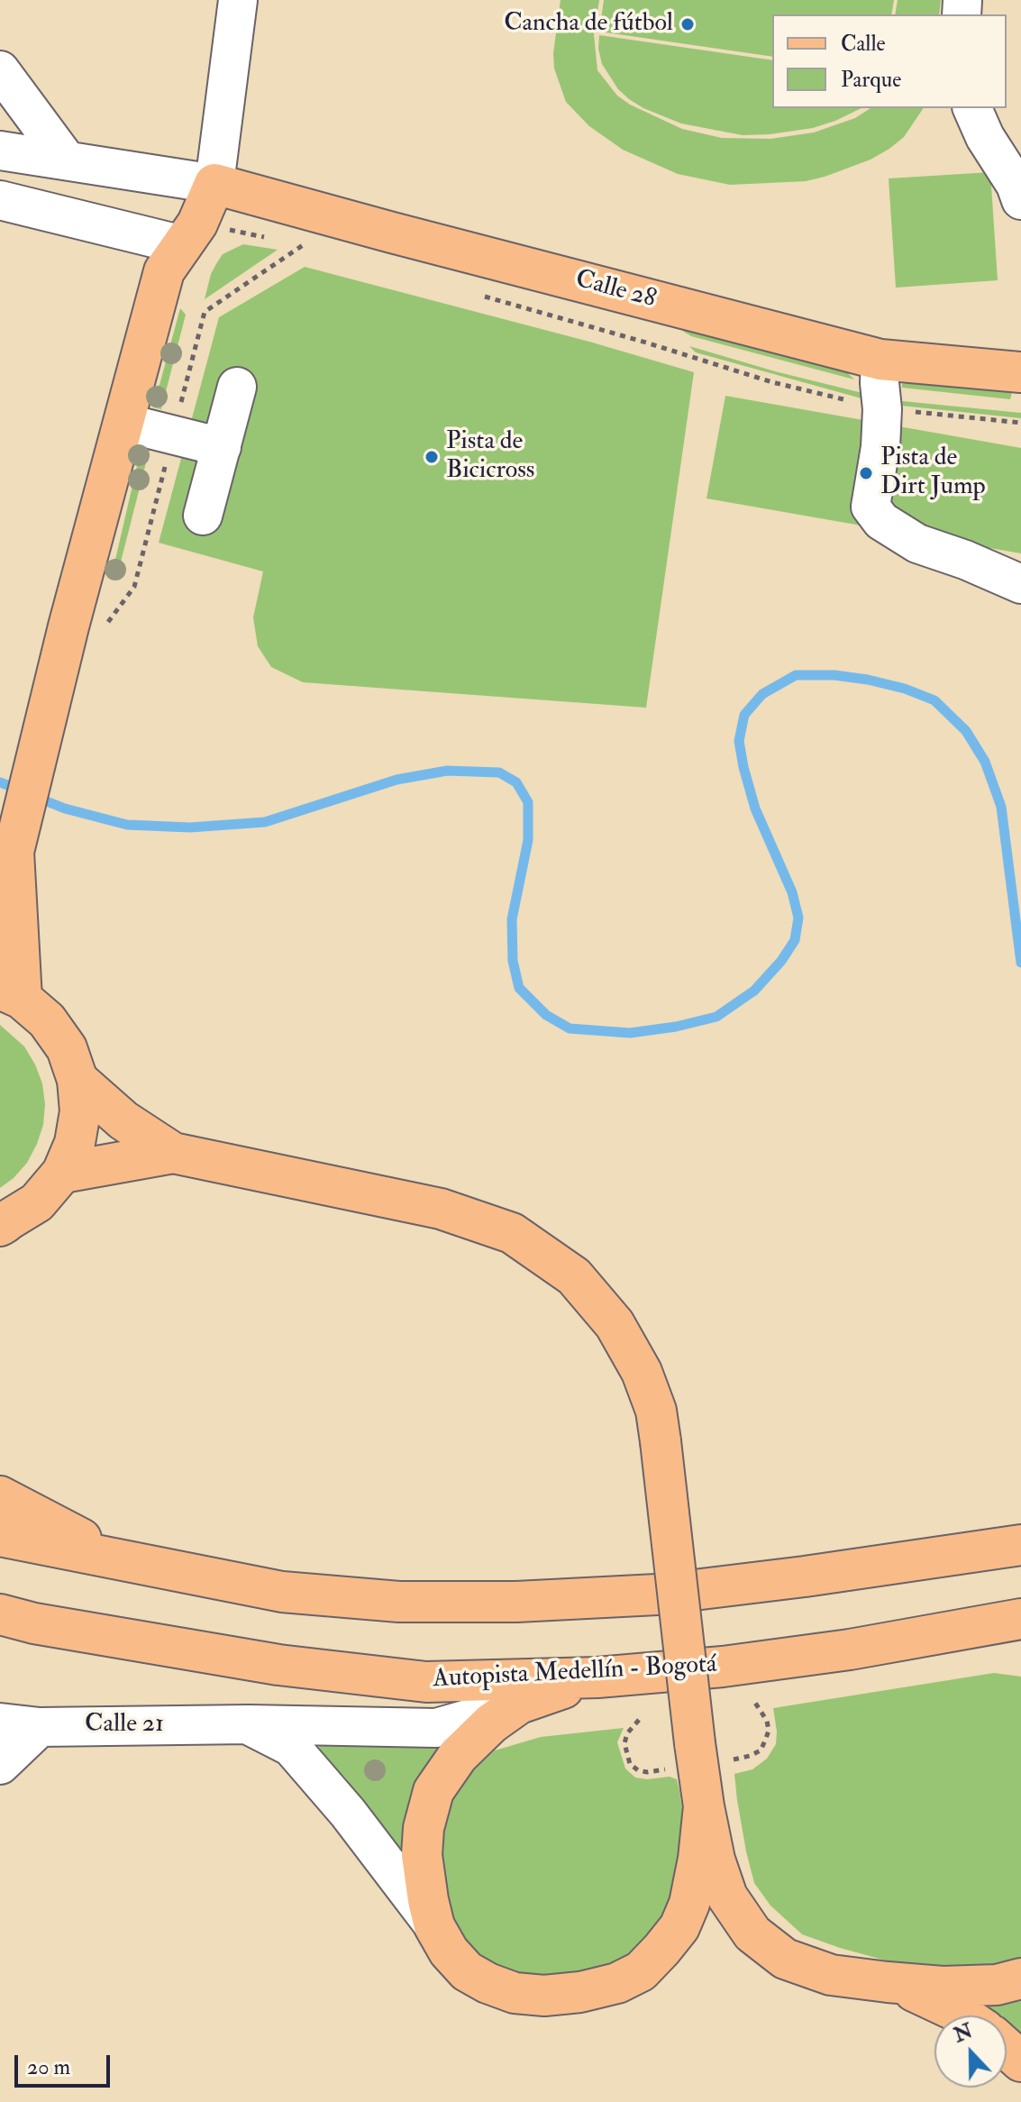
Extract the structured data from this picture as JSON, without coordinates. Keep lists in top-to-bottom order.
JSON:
{
  "streets": {
    "main road": ["Calle 28", "Autopista Medellín - Bogotá"],
    "street": ["Calle 21"]
  },
  "places": ["Cancha de fútbol", "Pista de Bicicross", "Pista de Dirt Jump"],
  "legend": ["Calle", "Parque"],
  "scale_bar": "20 m",
  "north": "top"
}
